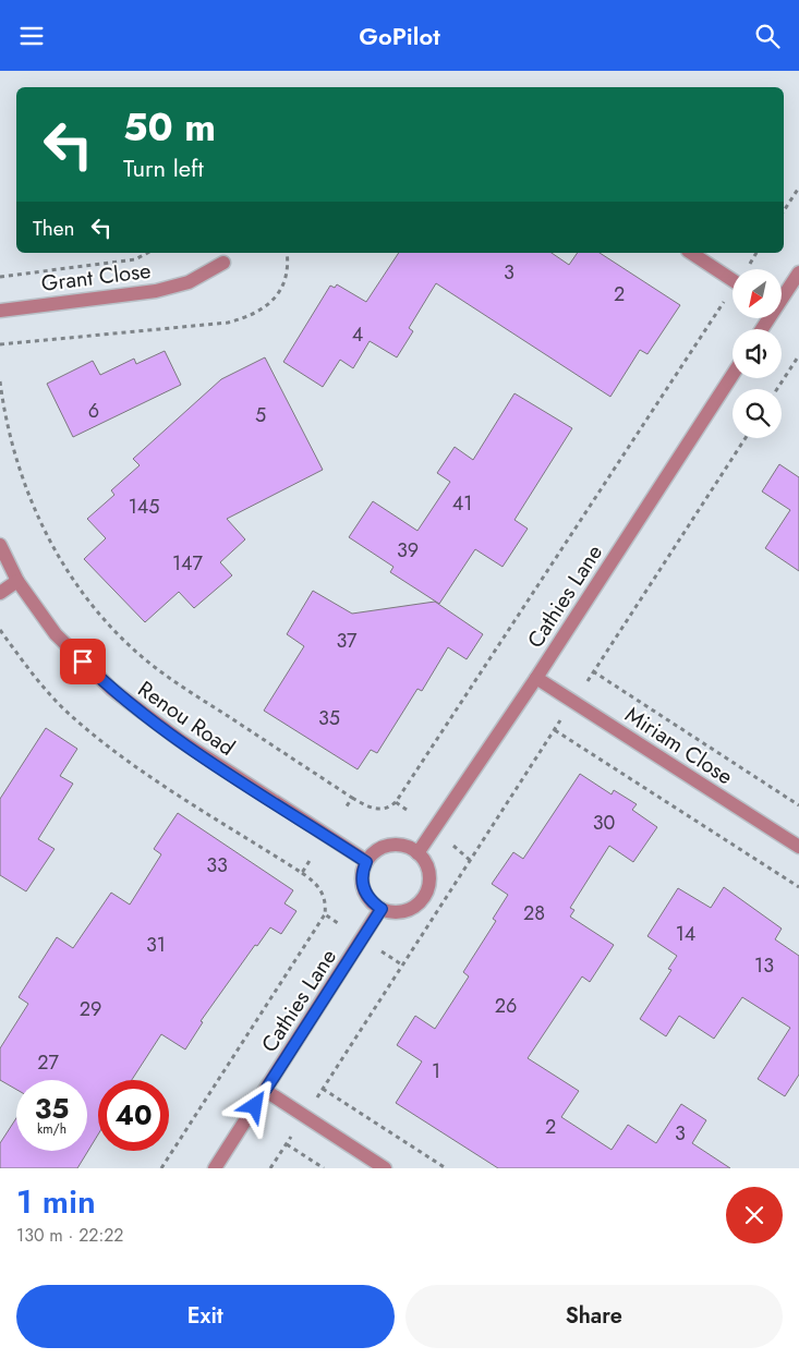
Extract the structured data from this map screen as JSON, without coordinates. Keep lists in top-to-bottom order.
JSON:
{
  "streets": {
    "street": [
      "Grant Close",
      "Cathies Lane",
      "Renou Road",
      "Miriam Close"
    ]
  },
  "crossings": [
    ["Cathies Lane", "Renou Road"],
    ["Cathies Lane", "Miriam Close"]
  ],
  "house_numbers": [
    "3",
    "2",
    "4",
    "6",
    "5",
    "41",
    "145",
    "39",
    "147",
    "37",
    "35",
    "30",
    "33",
    "28",
    "14",
    "31",
    "13",
    "26",
    "29",
    "27",
    "1",
    "2",
    "3"
  ],
  "north": "bottom left",
  "page": {
    "header": "GoPilot",
    "turn": ["50 m", "Turn left"],
    "then": "Then",
    "speed": "35 km/h",
    "limit": "40",
    "heading": ["1 min", "130 m · 22:22"],
    "buttons": ["Exit", "Share"]
  }
}
